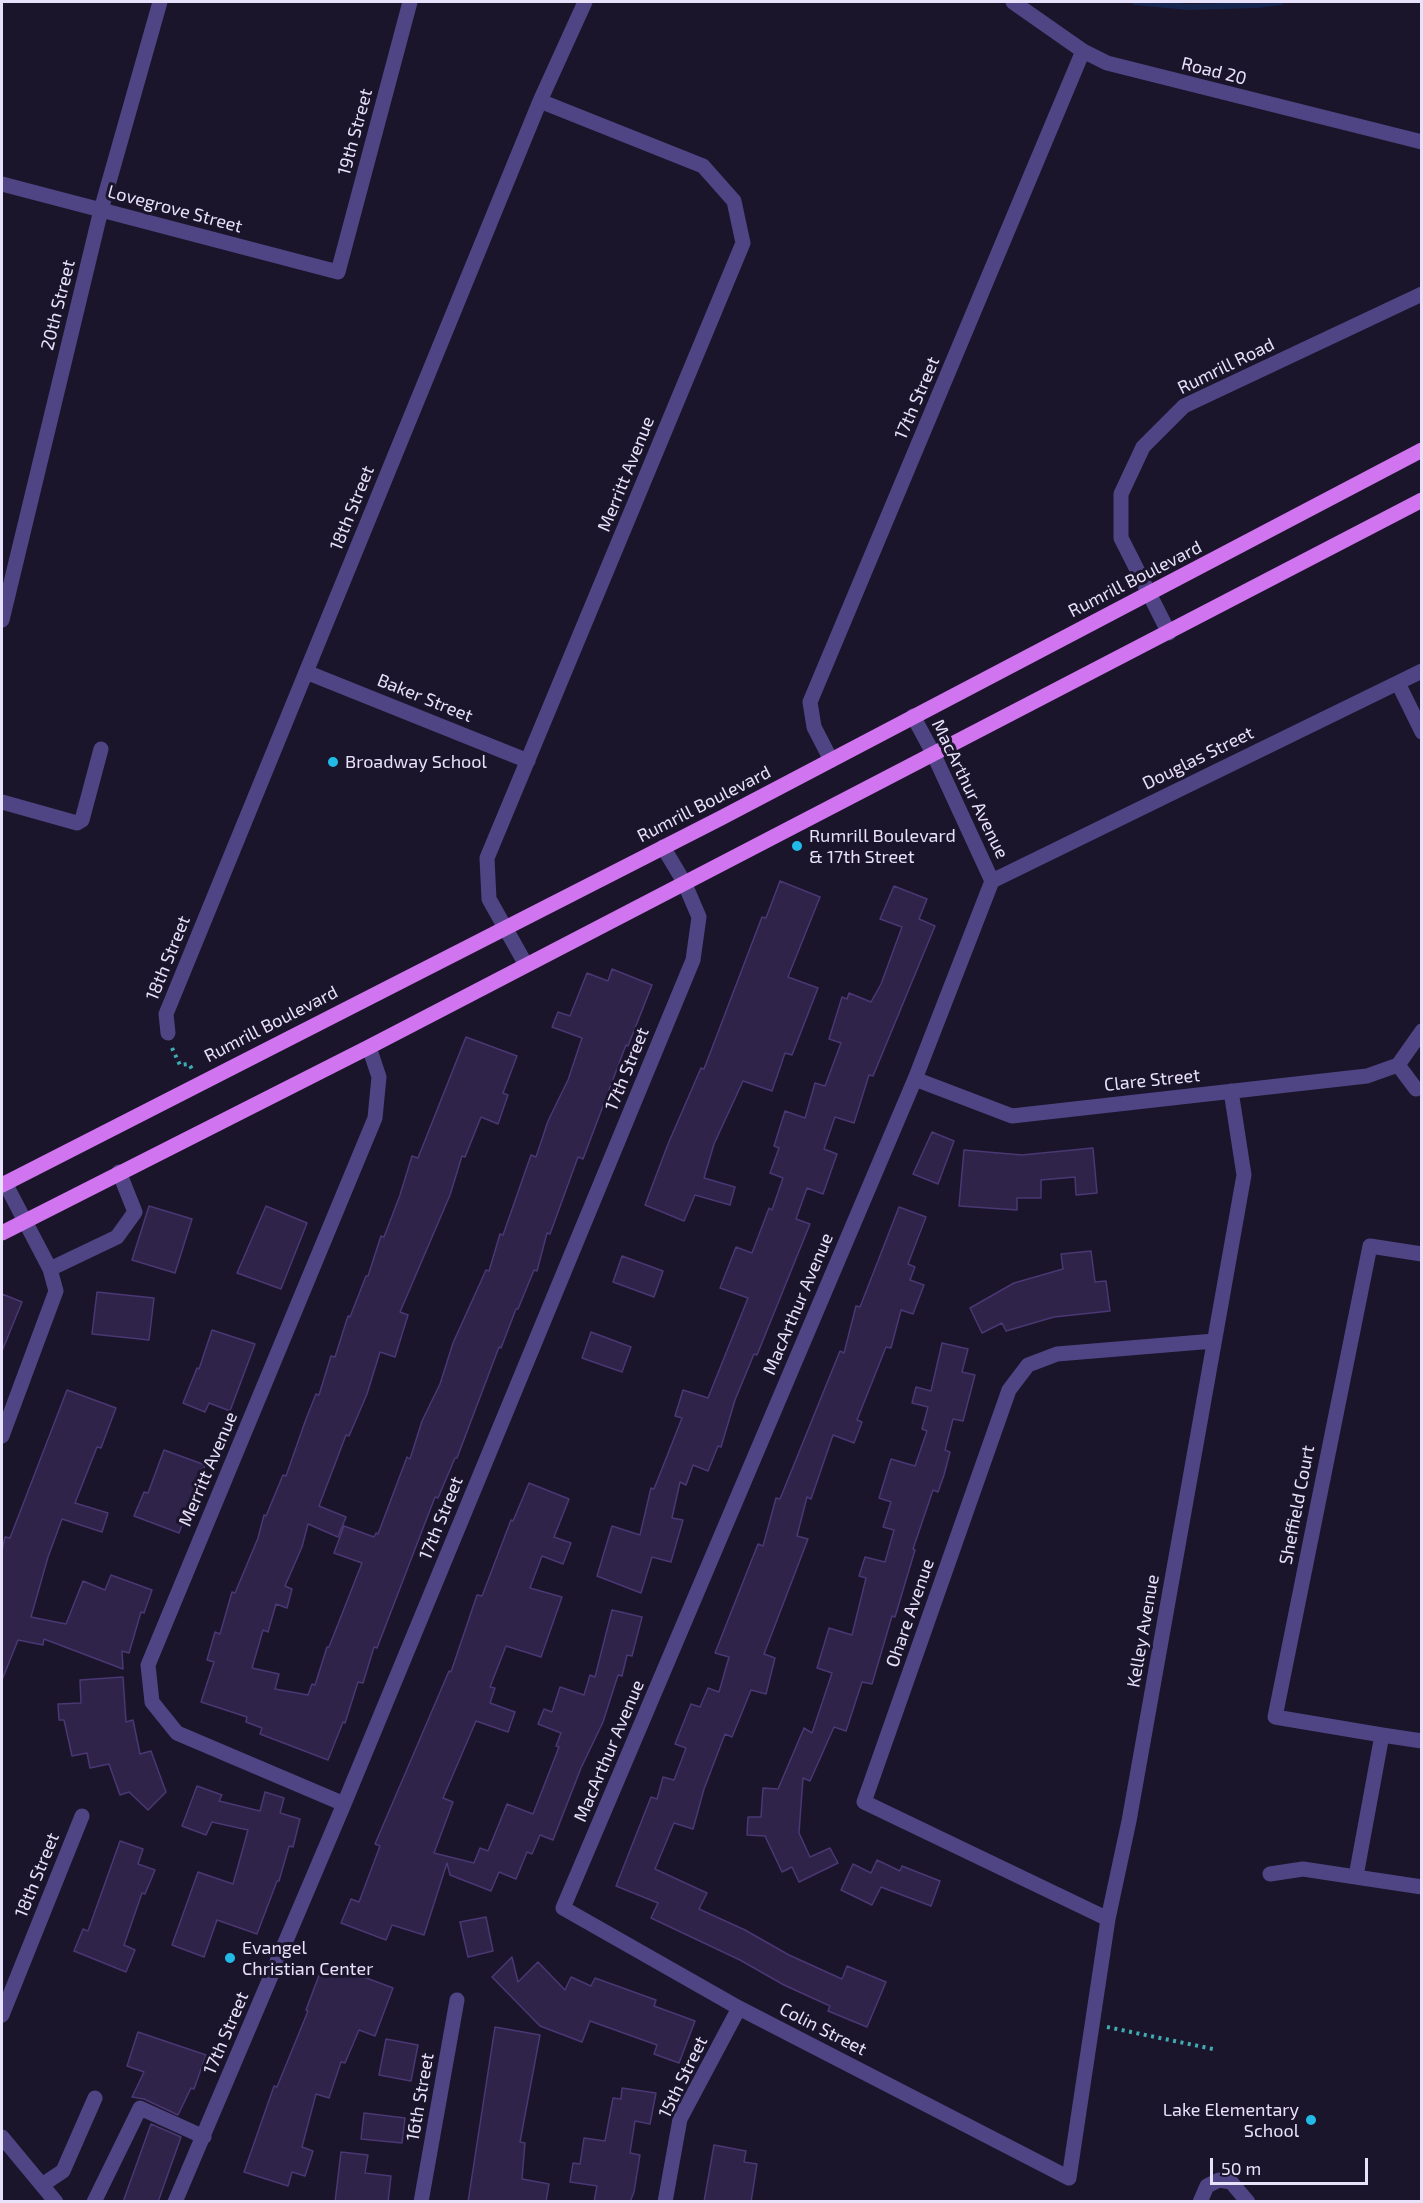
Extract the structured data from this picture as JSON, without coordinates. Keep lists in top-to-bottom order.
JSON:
{
  "streets": {
    "main road": ["Rumrill Boulevard"],
    "street": [
      "Road 20",
      "19th Street",
      "Lovegrove Street",
      "20th Street",
      "Rumrill Road",
      "17th Street",
      "Merritt Avenue",
      "18th Street",
      "Baker Street",
      "Douglas Street",
      "MacArthur Avenue",
      "Clare Street",
      "Sheffield Court",
      "Ohare Avenue",
      "Kelley Avenue",
      "Colin Street",
      "15th Street",
      "16th Street"
    ]
  },
  "crossings": [
    ["Road 20", "17th Street"],
    ["19th Street", "Lovegrove Street"],
    ["Lovegrove Street", "20th Street"],
    ["Rumrill Road", "Rumrill Boulevard"],
    ["17th Street", "Merritt Avenue"],
    ["17th Street", "Rumrill Boulevard"],
    ["Merritt Avenue", "18th Street"],
    ["Merritt Avenue", "Rumrill Boulevard"],
    ["Merritt Avenue", "Baker Street"],
    ["18th Street", "Baker Street"],
    ["Rumrill Boulevard", "MacArthur Avenue"],
    ["Douglas Street", "MacArthur Avenue"],
    ["MacArthur Avenue", "Clare Street"],
    ["MacArthur Avenue", "Colin Street"],
    ["Clare Street", "Kelley Avenue"],
    ["Ohare Avenue", "Kelley Avenue"],
    ["Kelley Avenue", "Colin Street"],
    ["Colin Street", "15th Street"]
  ],
  "places": [
    "Broadway School",
    "Rumrill Boulevard & 17th Street",
    "Evangel Christian Center",
    "Lake Elementary School"
  ],
  "scale_bar": "50 m"
}
